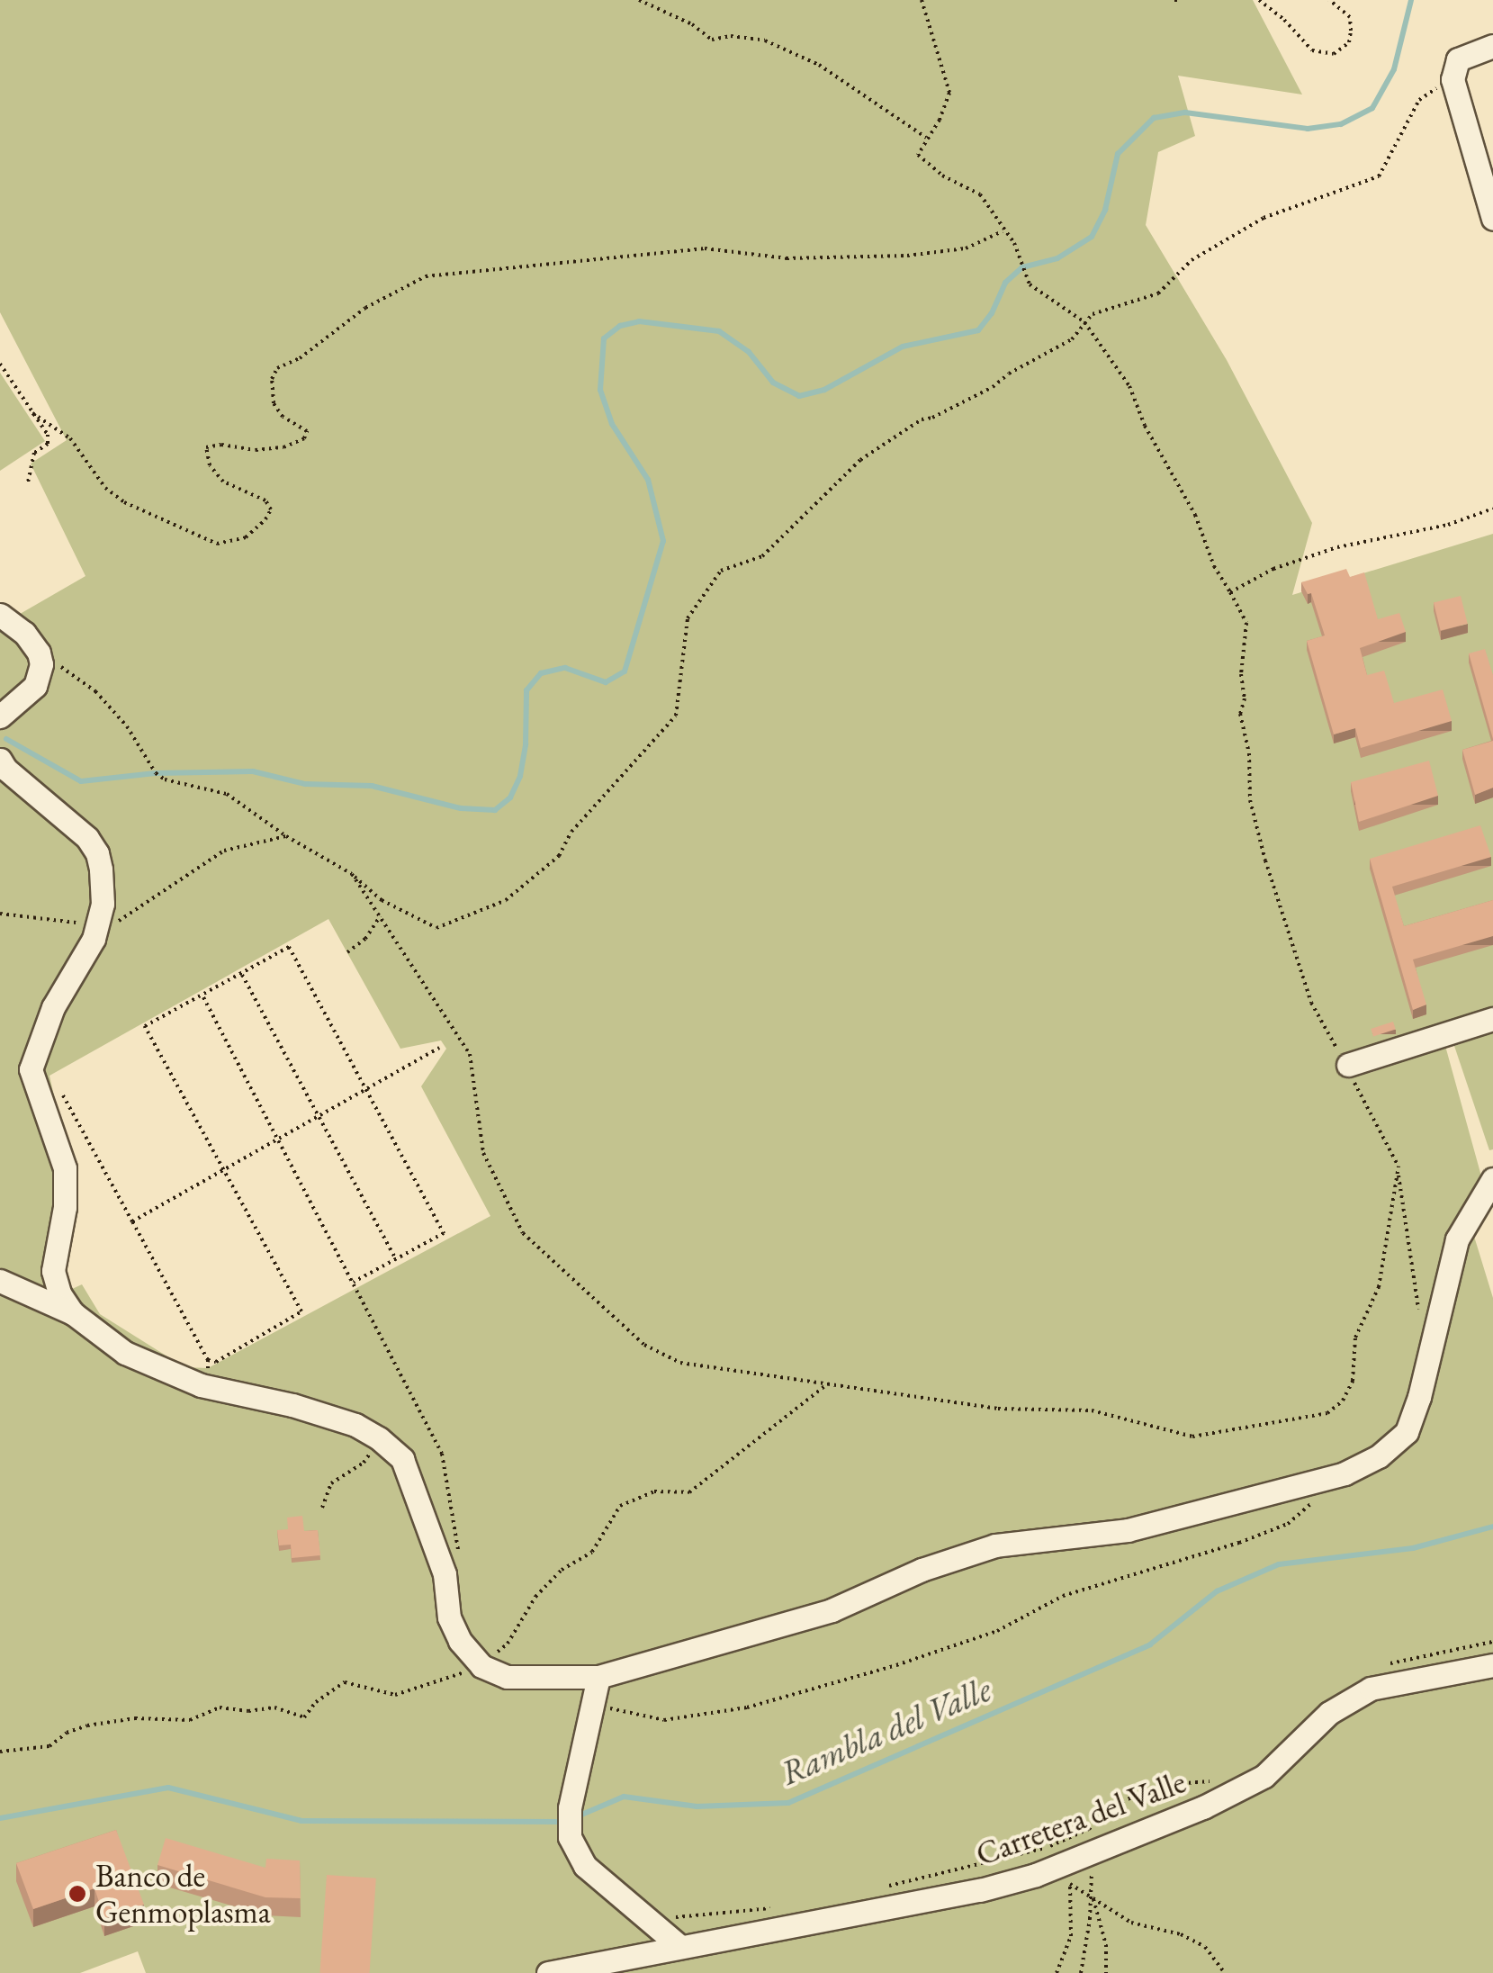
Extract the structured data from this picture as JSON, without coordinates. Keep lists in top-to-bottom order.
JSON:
{
  "streets": {
    "street": ["Carretera del Valle"]
  },
  "water": ["Rambla del Valle"],
  "places": ["Banco de Genmoplasma"]
}
